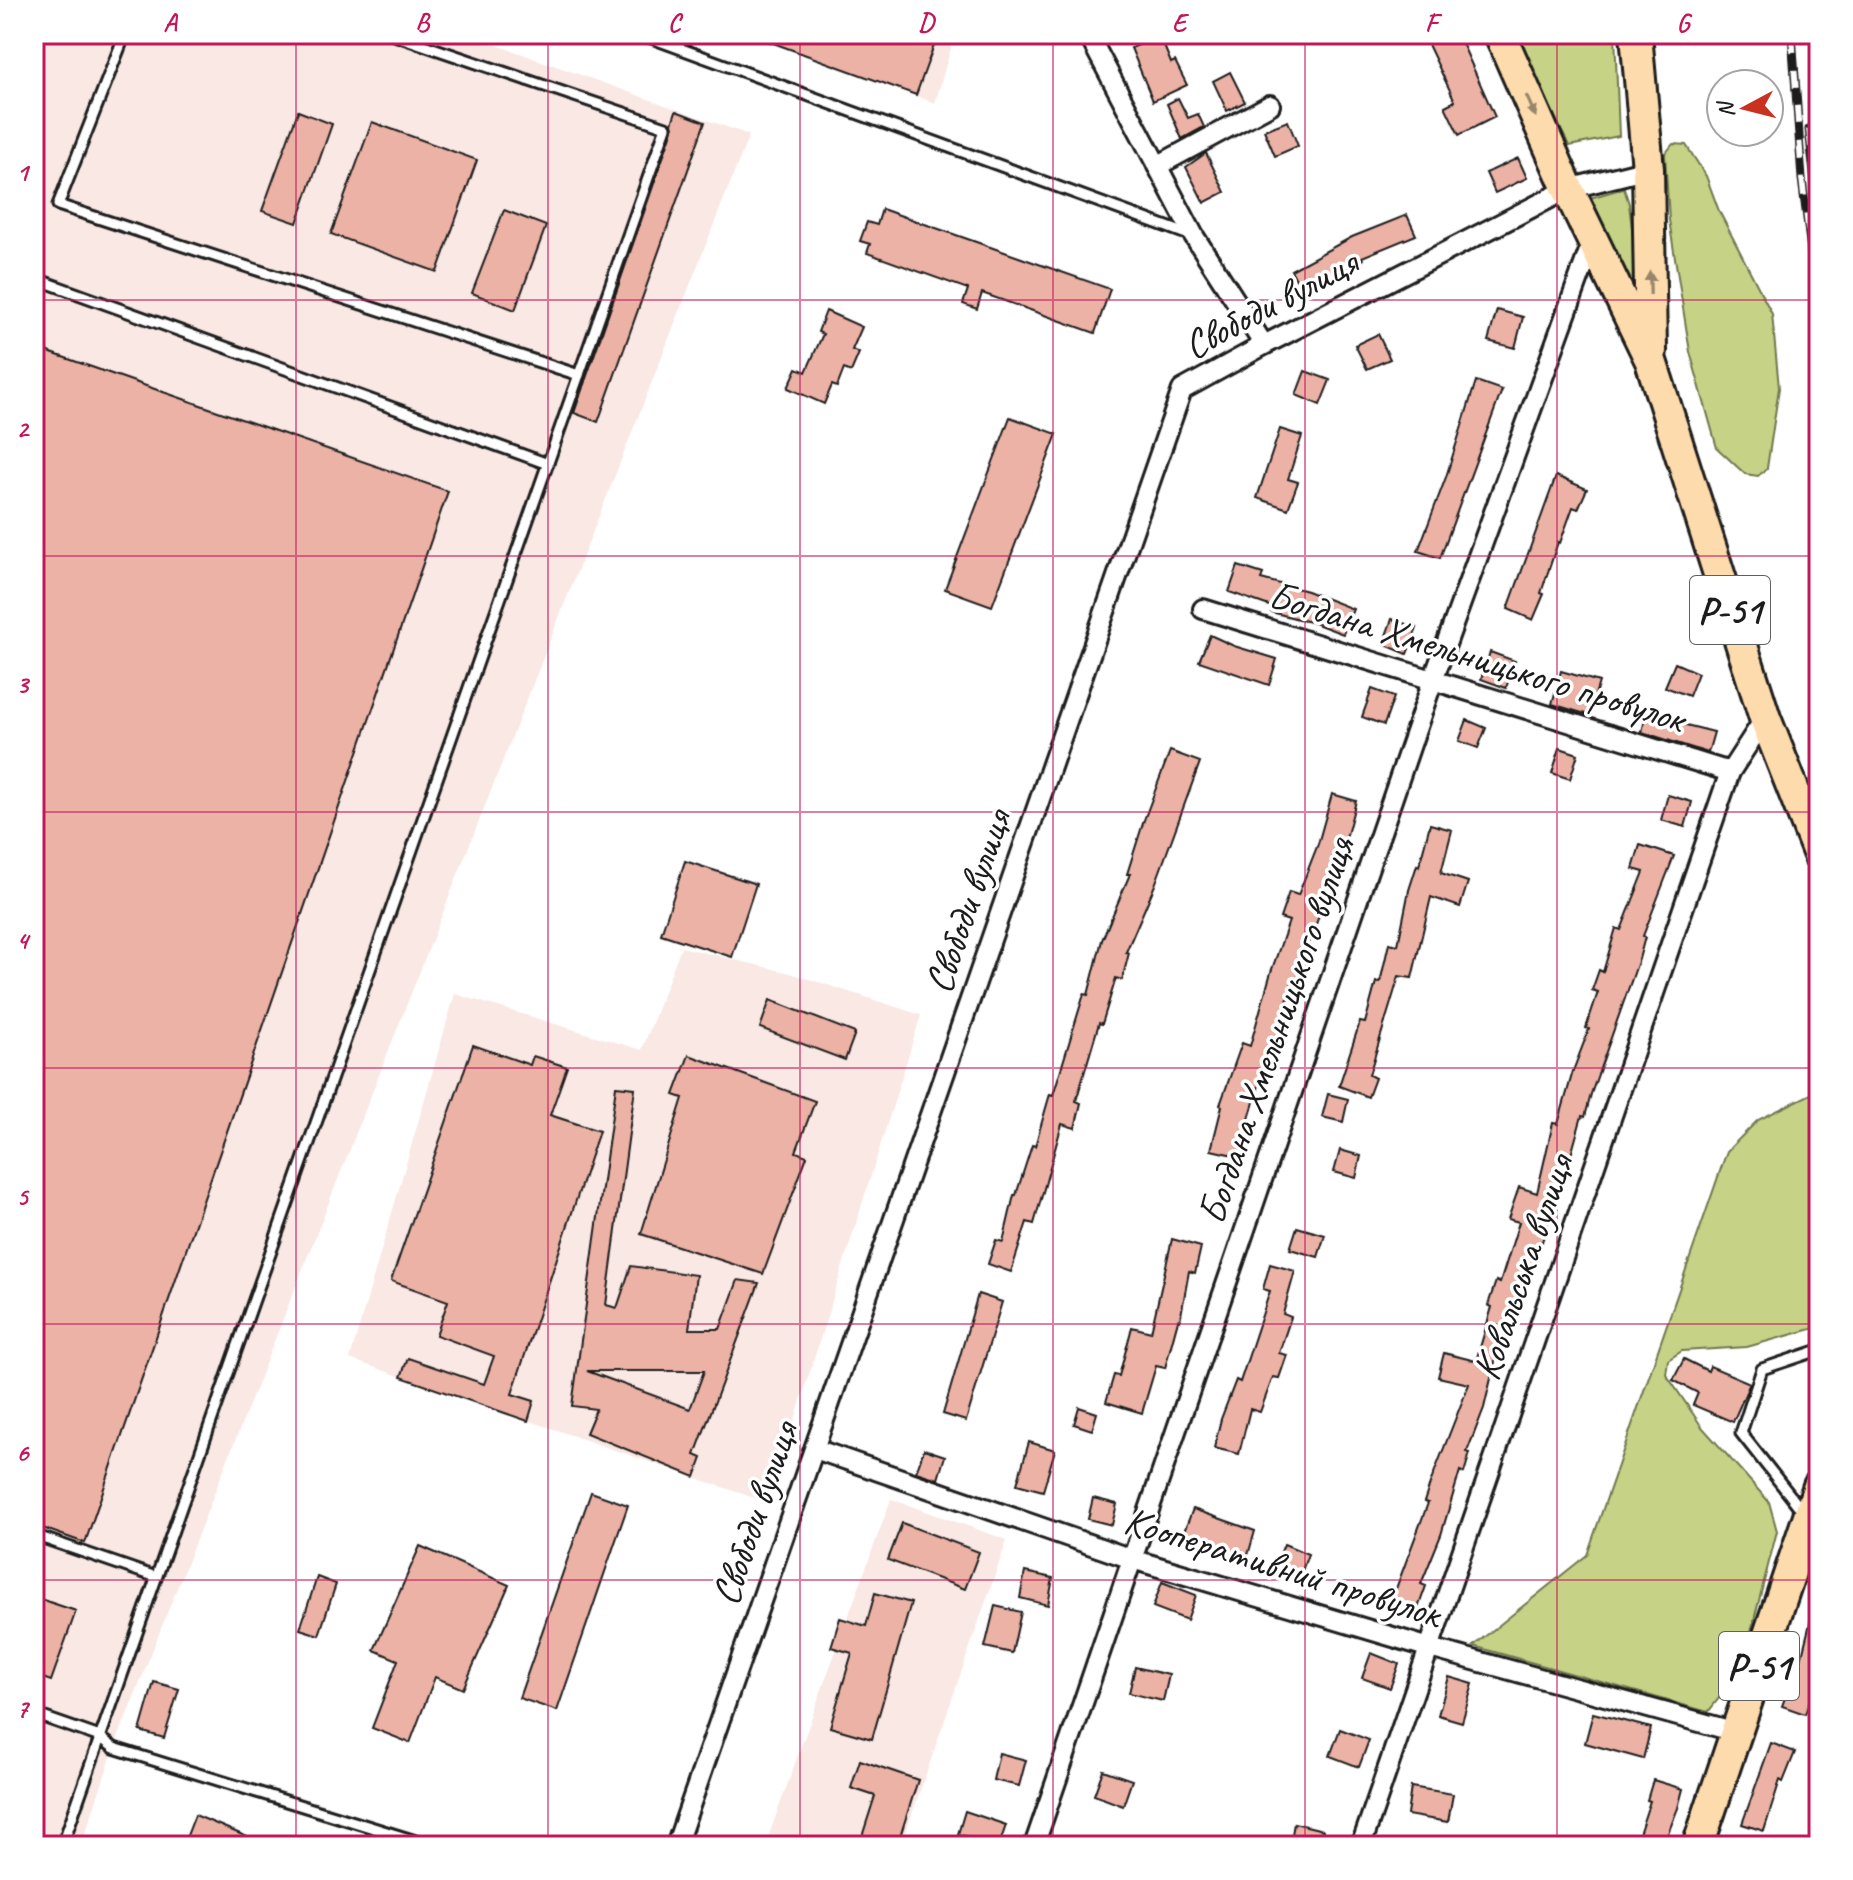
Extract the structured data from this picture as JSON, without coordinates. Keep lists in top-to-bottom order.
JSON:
{
  "streets": {
    "main road": ["Р-51"],
    "street": [
      "Свободи вулиця",
      "Богдана Хмельницького провулок",
      "Богдана Хмельницького вулиця",
      "Ковальська вулиця",
      "Кооперативний провулок"
    ]
  },
  "crossings": [
    ["Свободи вулиця", "Р-51"],
    ["Свободи вулиця", "Кооперативний провулок"],
    ["Р-51", "Богдана Хмельницького вулиця"],
    ["Р-51", "Ковальська вулиця"],
    ["Р-51", "Кооперативний провулок"],
    ["Богдана Хмельницького провулок", "Богдана Хмельницького вулиця"],
    ["Богдана Хмельницького провулок", "Ковальська вулиця"],
    ["Богдана Хмельницького вулиця", "Кооперативний провулок"],
    ["Ковальська вулиця", "Кооперативний провулок"]
  ],
  "north": "left",
  "grid": {
    "columns": [
      "A",
      "B",
      "C",
      "D",
      "E",
      "F",
      "G"
    ],
    "rows": [
      "1",
      "2",
      "3",
      "4",
      "5",
      "6",
      "7"
    ]
  }
}
